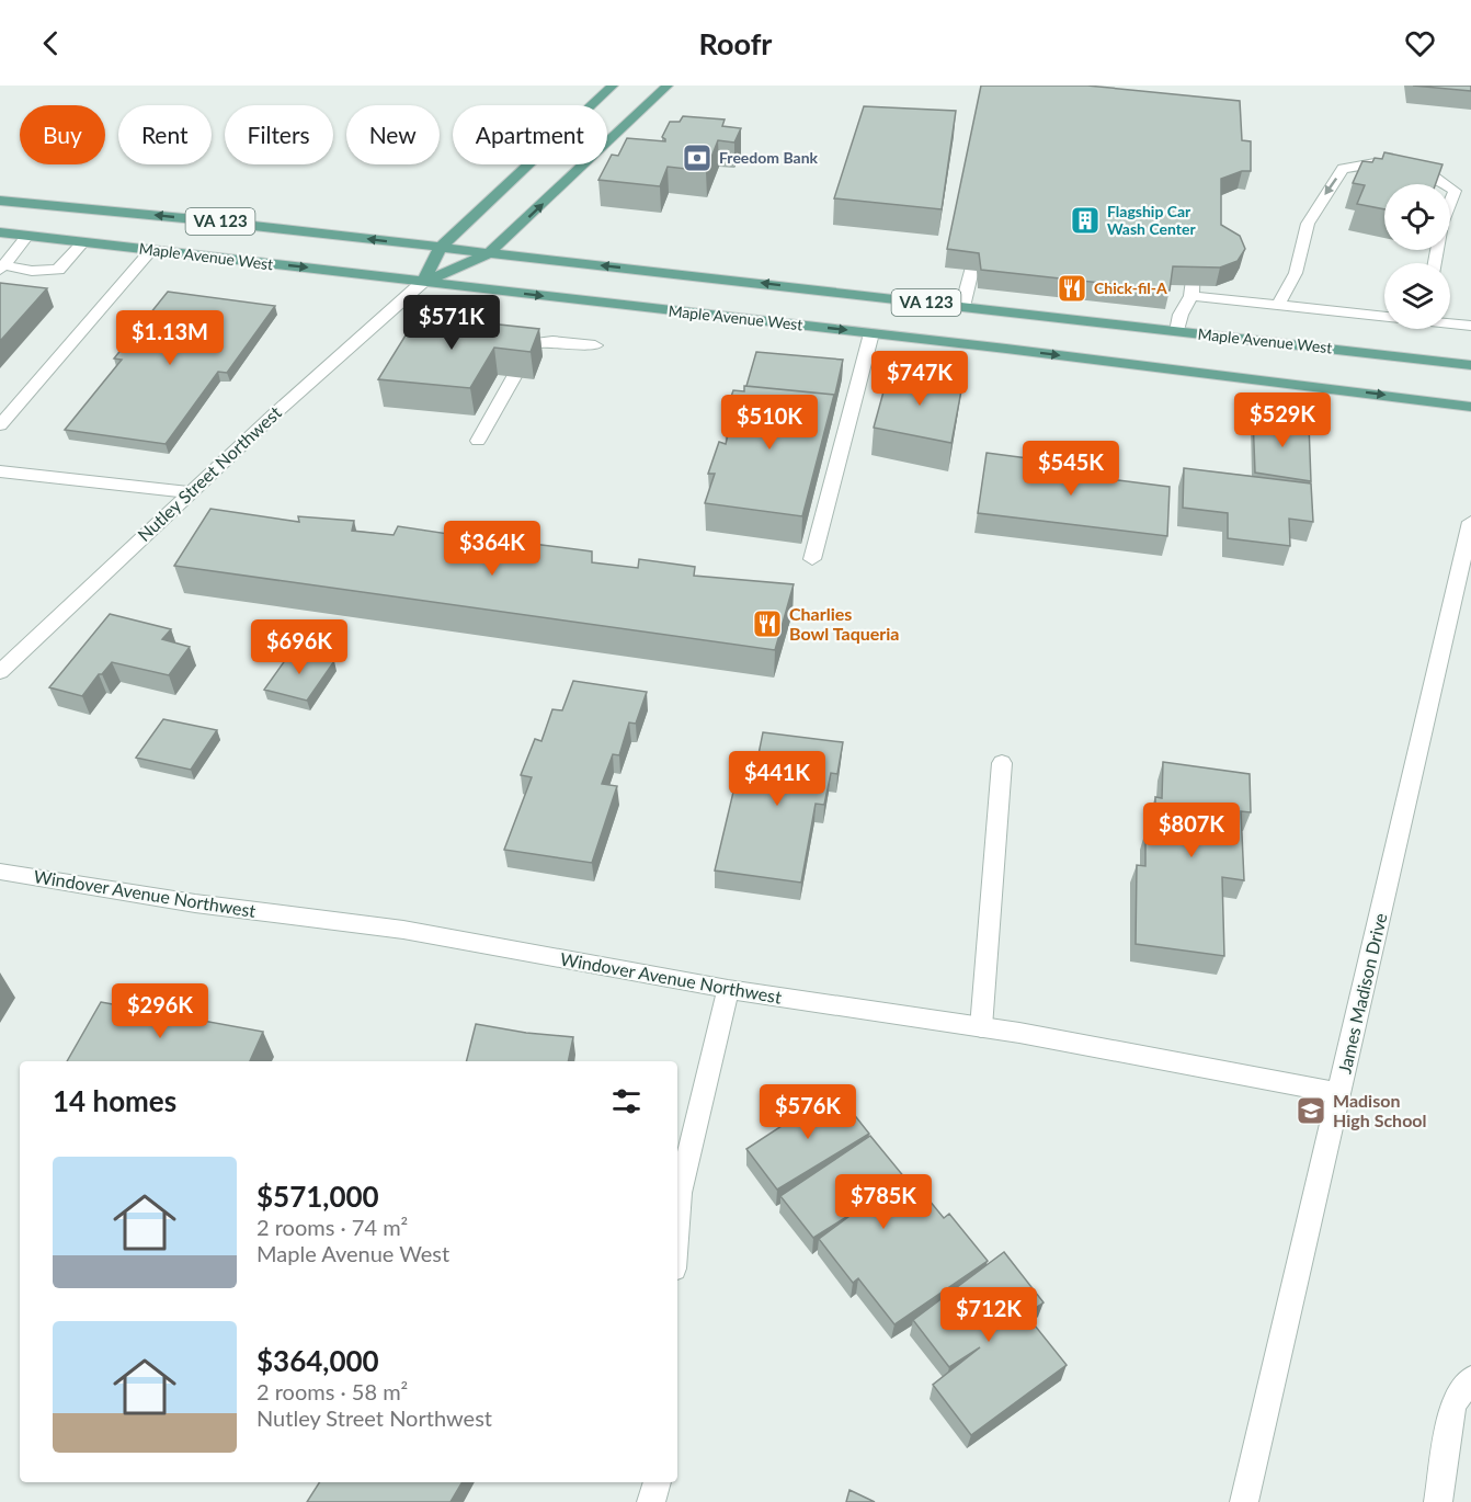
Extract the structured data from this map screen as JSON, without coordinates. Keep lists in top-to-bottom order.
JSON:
{
  "streets": {
    "main road": ["VA 123", "Maple Avenue West"],
    "street": ["Nutley Street Northwest", "Windover Avenue Northwest", "James Madison Drive"]
  },
  "crossings": [
    ["Maple Avenue West", "Nutley Street Northwest"],
    ["Windover Avenue Northwest", "James Madison Drive"]
  ],
  "places": {
    "bank": ["Freedom Bank"],
    "building": ["Flagship Car Wash Center"],
    "restaurant": ["Chick-fil-A", "Charlies Bowl Taqueria"],
    "school or university": ["Madison High School"]
  },
  "page": {
    "header": "Roofr",
    "chip": [
      "Buy",
      "Rent",
      "Filters",
      "New",
      "Apartment"
    ],
    "price": [
      "$571K",
      "$1.13M",
      "$747K",
      "$529K",
      "$510K",
      "$545K",
      "$364K",
      "$696K",
      "$441K",
      "$807K",
      "$296K",
      "$576K",
      "$785K",
      "$712K"
    ],
    "heading": "14 homes",
    "list": [
      {
        "name": "$571,000",
        "note": "2 rooms · 74 m² · Maple Avenue West"
      },
      {
        "name": "$364,000",
        "note": "2 rooms · 58 m² · Nutley Street Northwest"
      }
    ]
  }
}
